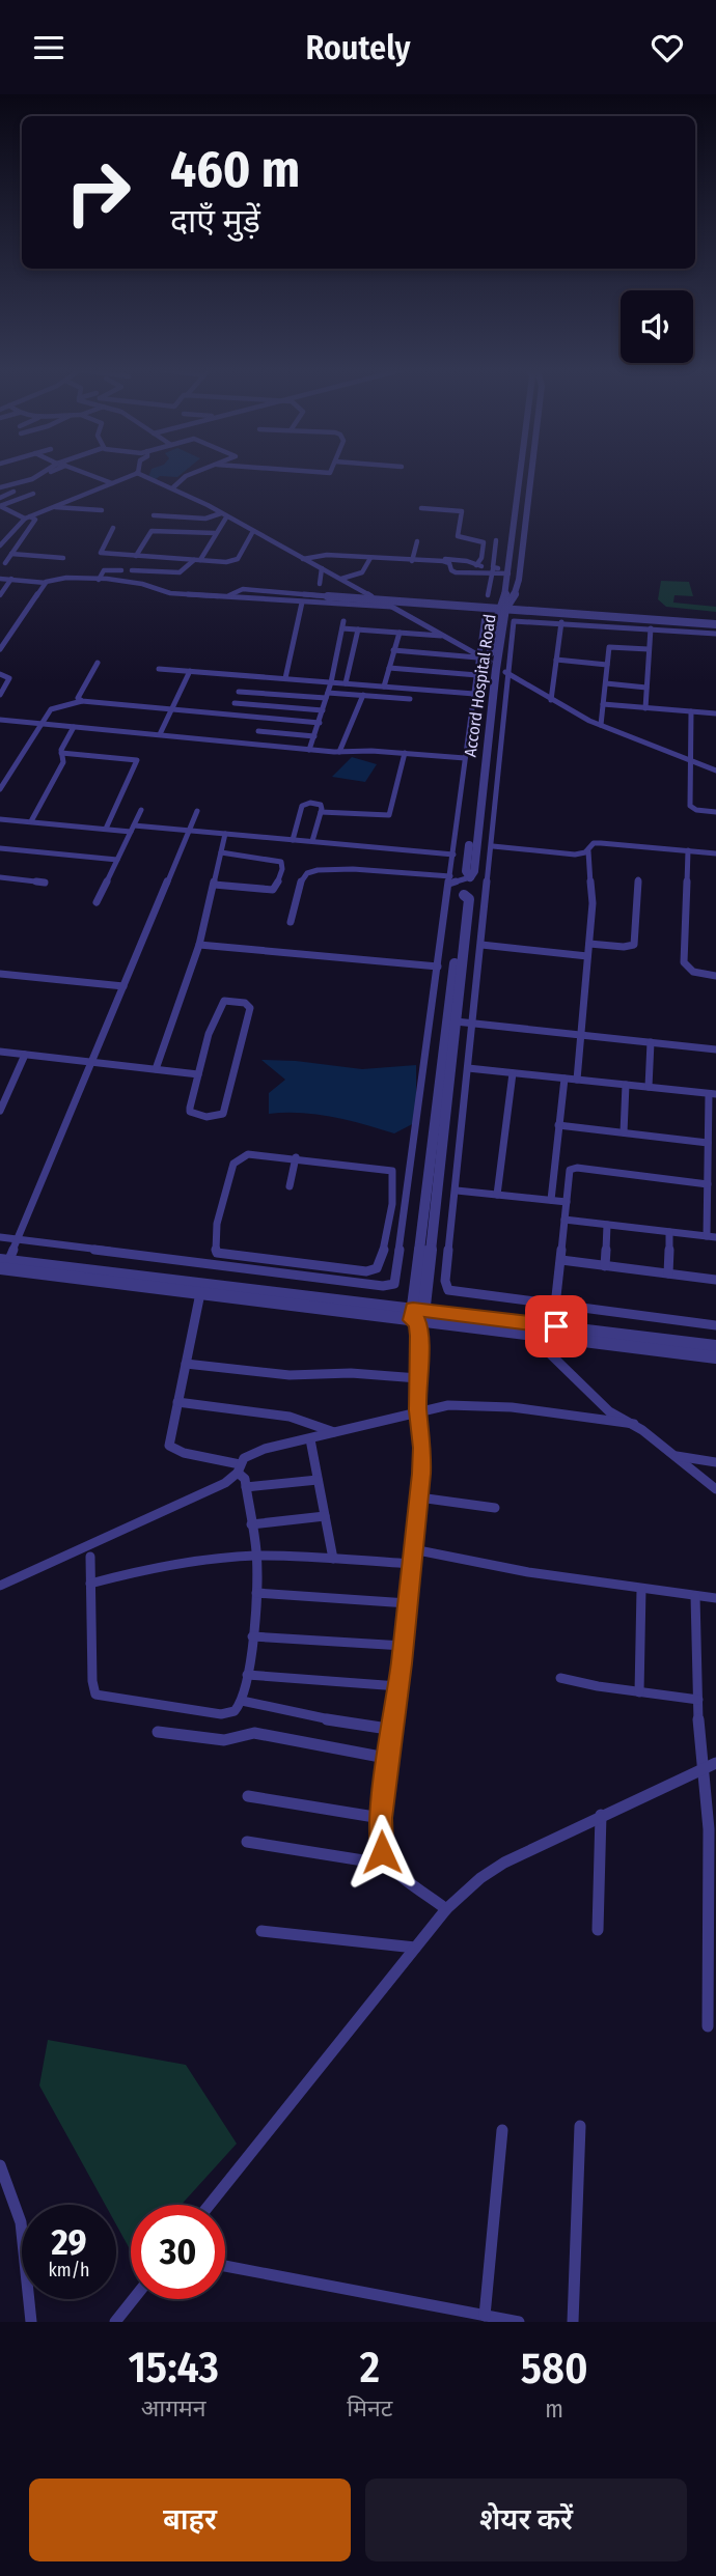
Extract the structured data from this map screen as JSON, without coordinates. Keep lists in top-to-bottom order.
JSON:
{
  "streets": {
    "street": ["Accord Hospital Road"]
  },
  "page": {
    "header": "Routely",
    "turn": ["460 m", "दाएँ मुड़ें"],
    "speed": "29 km/h",
    "limit": "30",
    "eta": [
      "15:43",
      "आगमन",
      "2",
      "मिनट",
      "580",
      "m"
    ],
    "buttons": ["बाहर", "शेयर करें"]
  }
}
